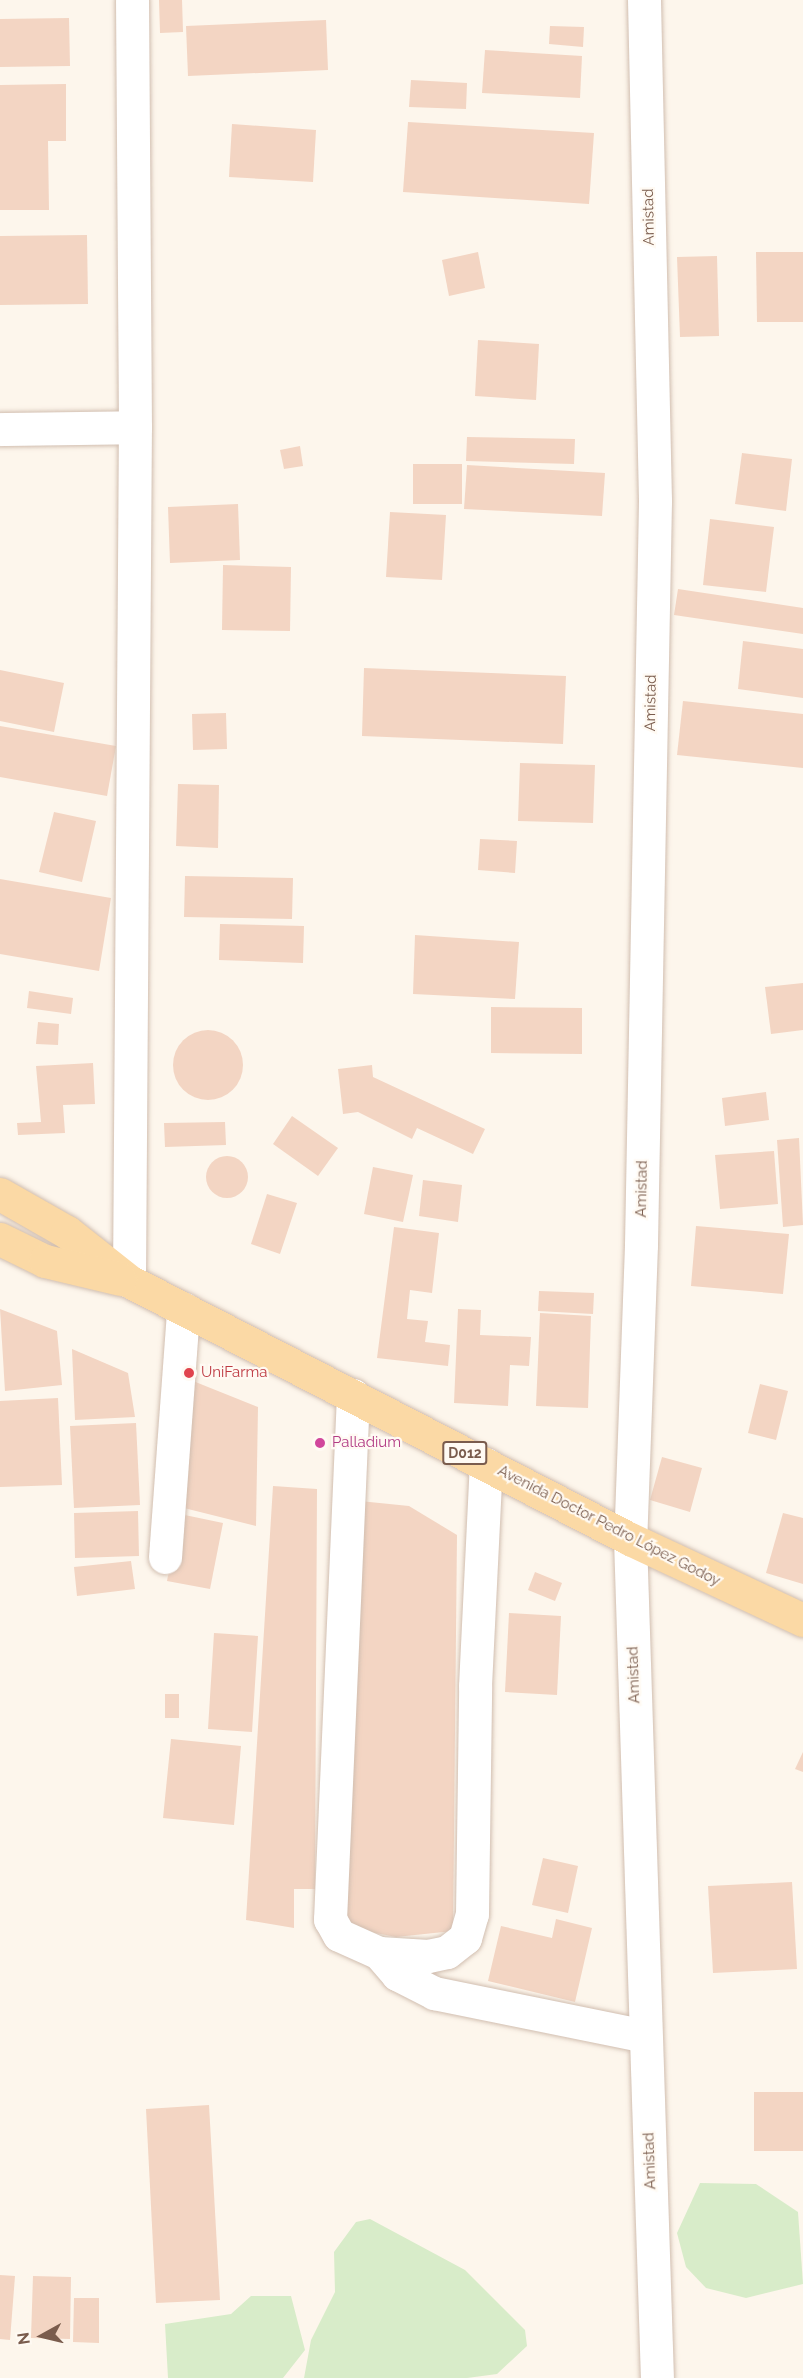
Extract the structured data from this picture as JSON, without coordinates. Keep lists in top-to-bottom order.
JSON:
{
  "streets": {
    "main road": ["D012", "Avenida Doctor Pedro López Godoy"],
    "street": ["Amistad"]
  },
  "crossings": [
    ["Amistad", "Avenida Doctor Pedro López Godoy"],
    ["D012", "Avenida Doctor Pedro López Godoy"]
  ],
  "places": ["UniFarma", "Palladium"],
  "north": "left"
}
